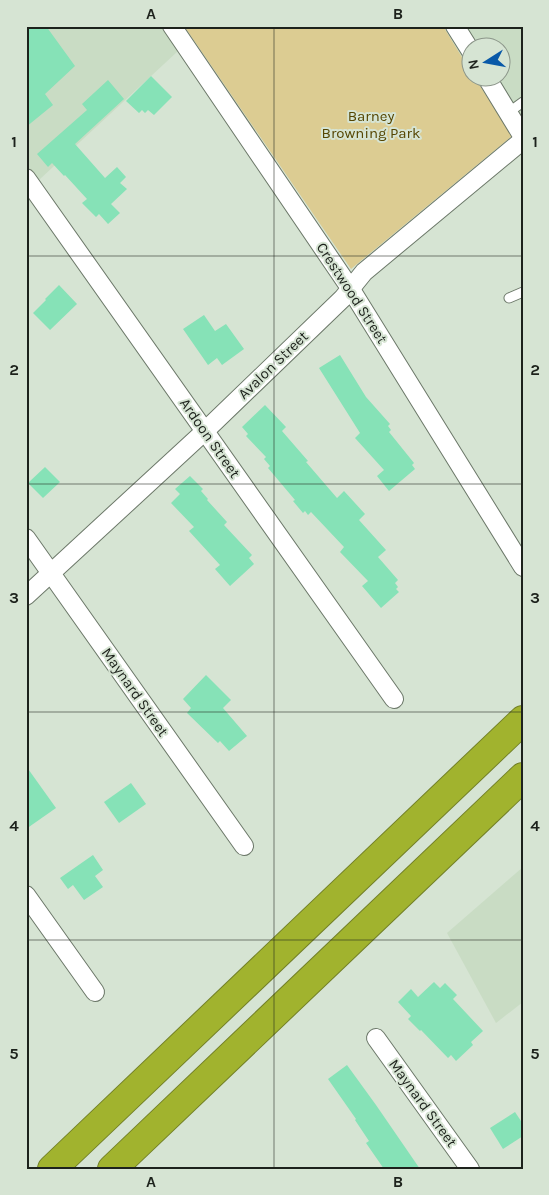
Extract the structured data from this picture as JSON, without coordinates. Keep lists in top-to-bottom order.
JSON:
{
  "streets": {
    "street": [
      "Crestwood Street",
      "Avalon Street",
      "Ardoon Street",
      "Maynard Street"
    ]
  },
  "crossings": [
    ["Crestwood Street", "Avalon Street"],
    ["Avalon Street", "Ardoon Street"],
    ["Avalon Street", "Maynard Street"]
  ],
  "parks": ["Barney Browning Park"],
  "north": "left",
  "grid": {
    "columns": ["A", "B"],
    "rows": [
      "1",
      "2",
      "3",
      "4",
      "5"
    ]
  }
}
